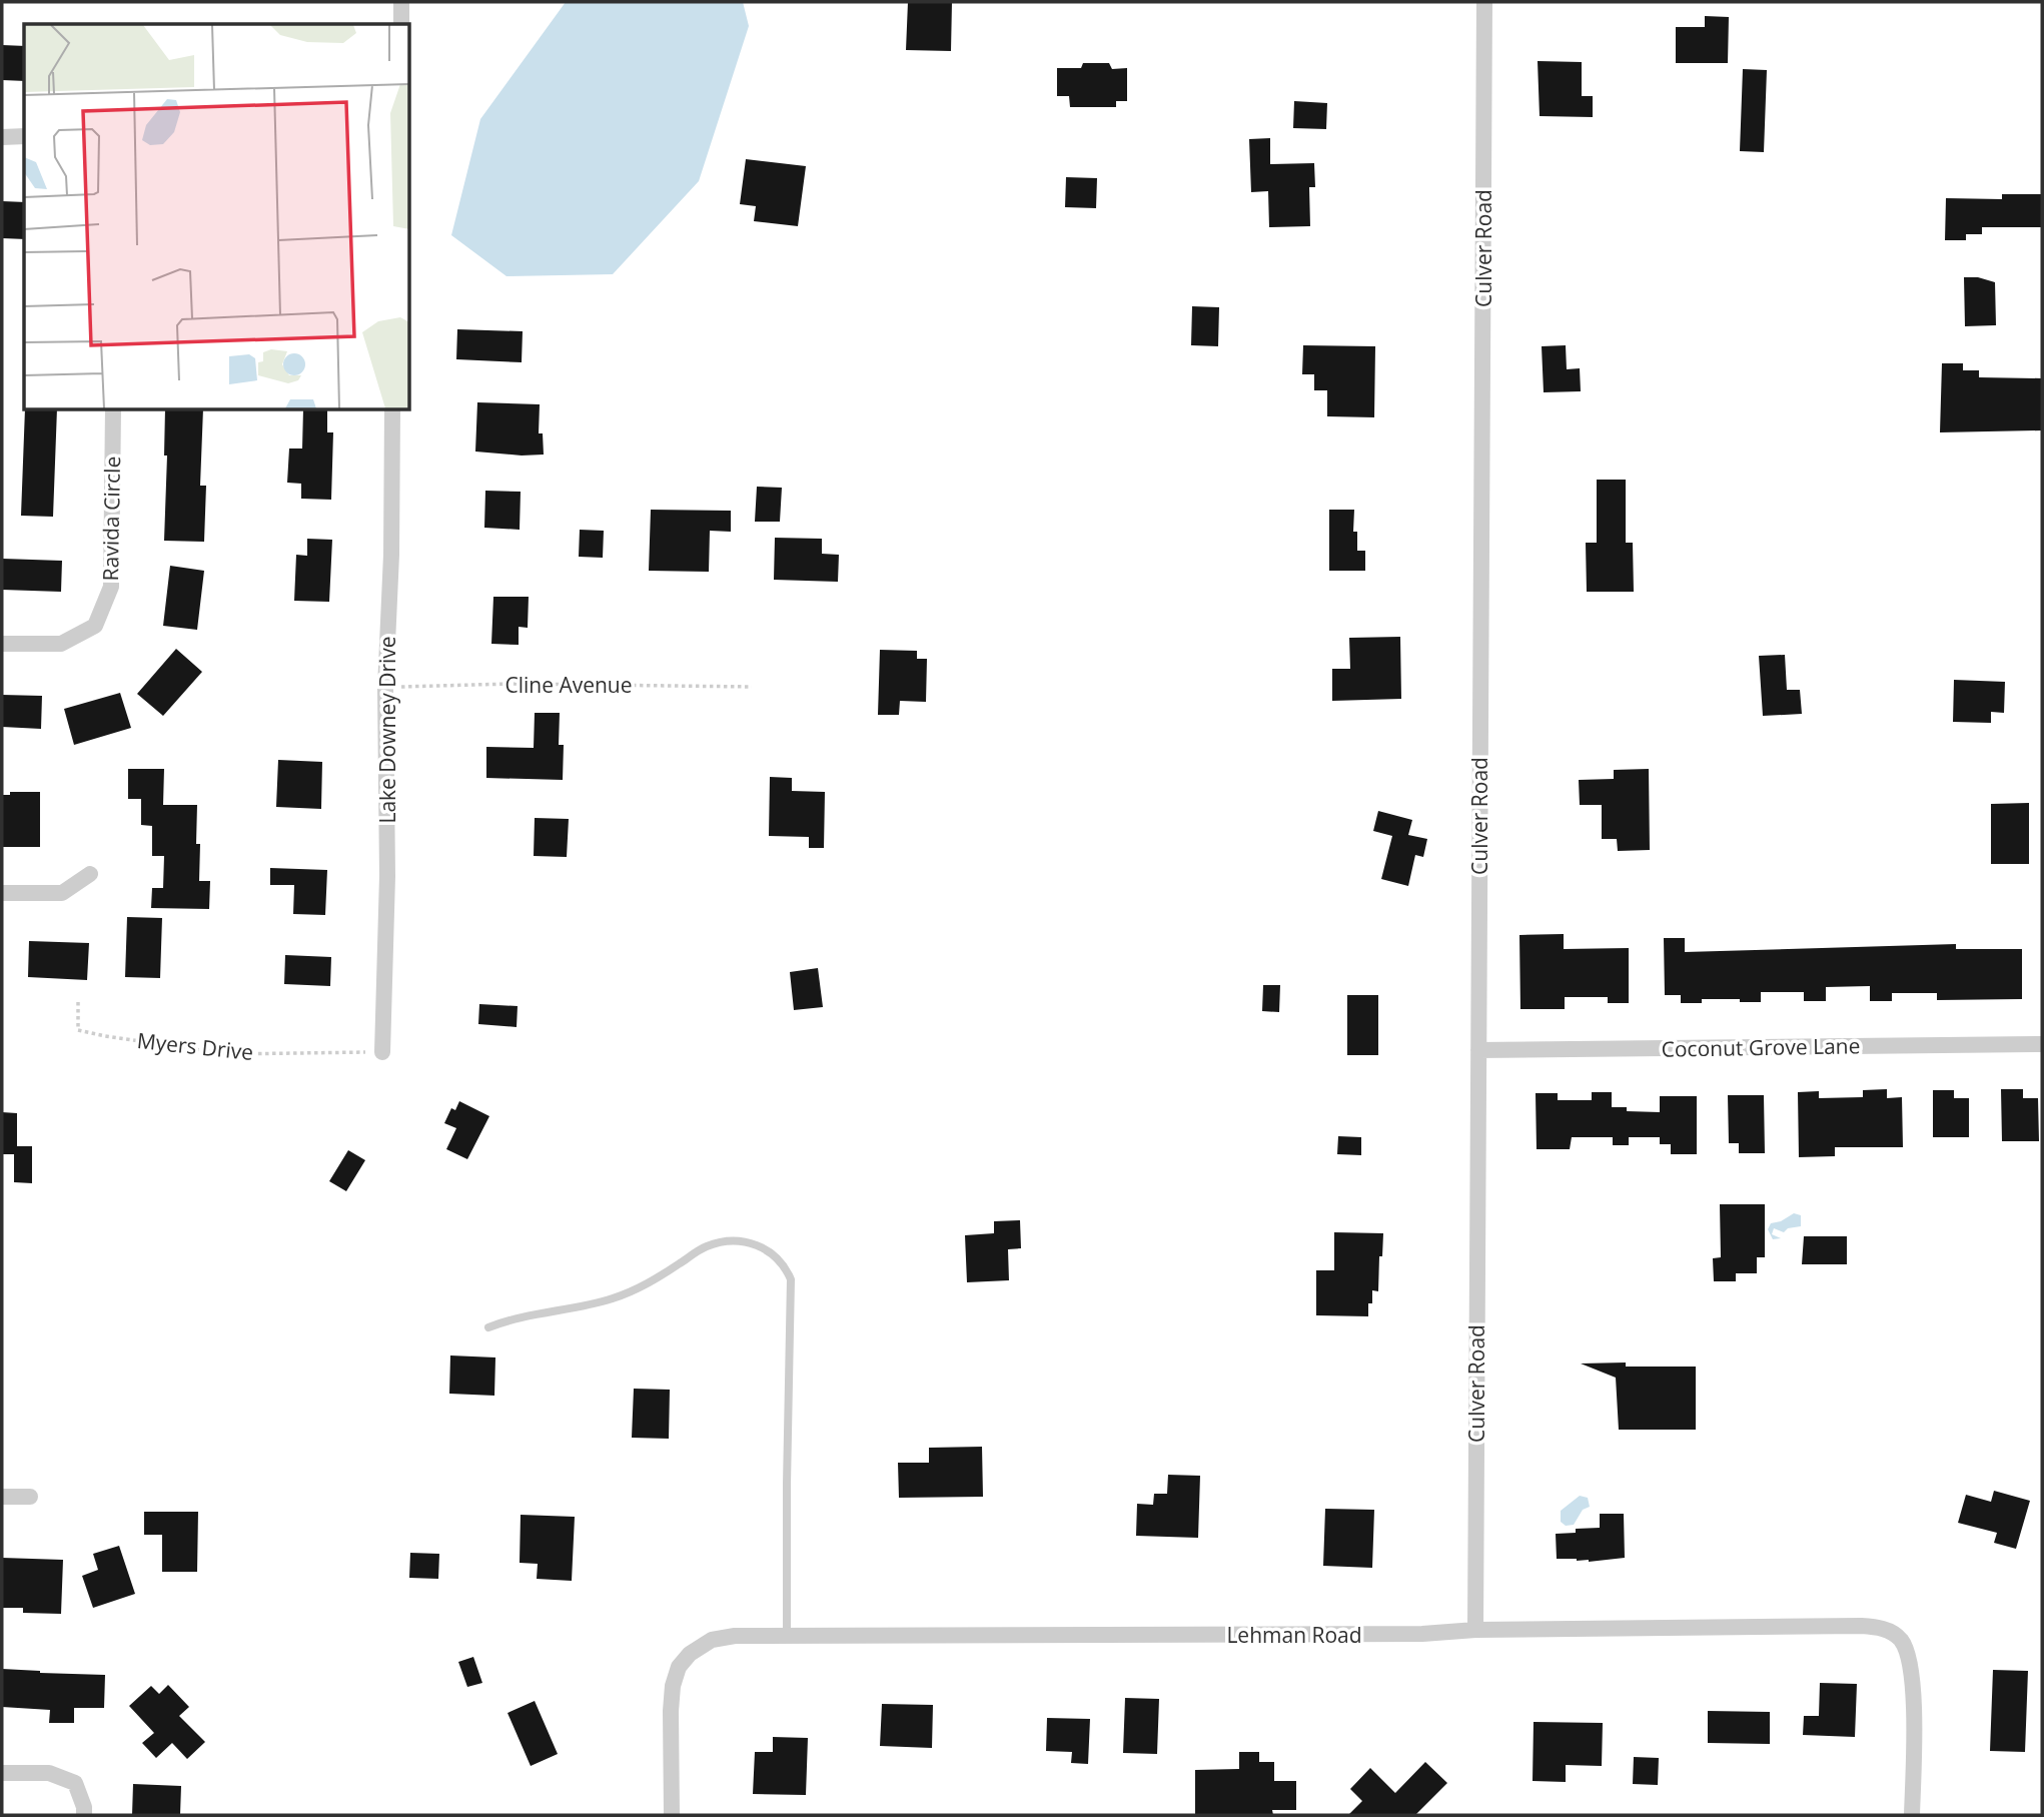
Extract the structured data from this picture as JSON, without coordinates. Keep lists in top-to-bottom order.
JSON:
{
  "streets": {
    "street": [
      "Culver Road",
      "Ravida Circle",
      "Lake Downey Drive",
      "Coconut Grove Lane",
      "Lehman Road"
    ],
    "path": ["Cline Avenue", "Myers Drive"]
  },
  "crossings": [
    ["Culver Road", "Coconut Grove Lane"],
    ["Culver Road", "Lehman Road"],
    ["Cline Avenue", "Lake Downey Drive"],
    ["Lake Downey Drive", "Myers Drive"]
  ]
}
